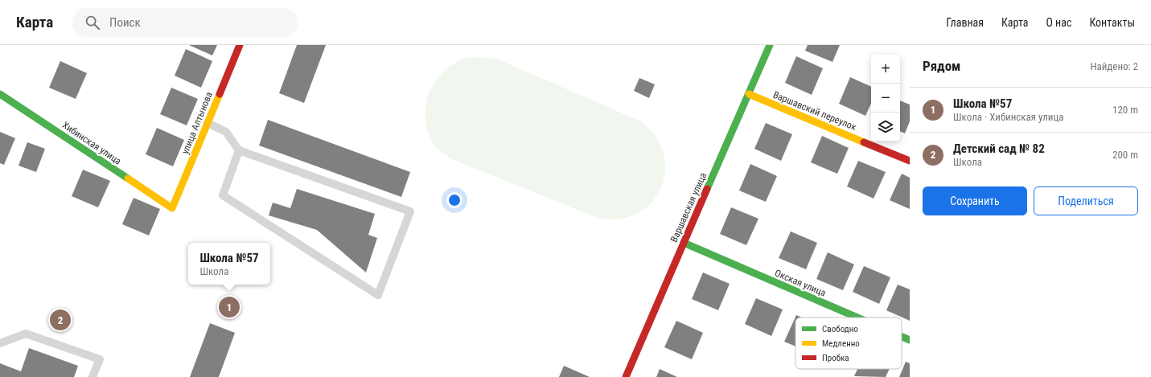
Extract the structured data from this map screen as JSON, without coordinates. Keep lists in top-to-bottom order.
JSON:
{
  "streets": {
    "street": [
      "Варшавский переулок",
      "улица Алтынова",
      "Хибинская улица",
      "Варшавская улица",
      "Окская улица"
    ]
  },
  "crossings": [
    ["Варшавский переулок", "Варшавская улица"],
    ["улица Алтынова", "Хибинская улица"],
    ["Варшавская улица", "Окская улица"]
  ],
  "legend": ["Свободно", "Медленно", "Пробка"],
  "page": {
    "header": "Карта",
    "search": "Поиск",
    "nav": [
      "Главная",
      "Карта",
      "О нас",
      "Контакты"
    ],
    "heading": ["Рядом", "Найдено: 2"],
    "map_buttons": ["+", "−"],
    "list": [
      {
        "mark": "1",
        "name": "Школа №57",
        "note": "Школа · Хибинская улица",
        "value": "120 m"
      },
      {
        "mark": "2",
        "name": "Детский сад № 82",
        "note": "Школа",
        "value": "200 m"
      }
    ],
    "buttons": ["Сохранить", "Поделиться"],
    "popup": ["Школа №57", "Школа"],
    "pins": ["1", "2"]
  }
}
